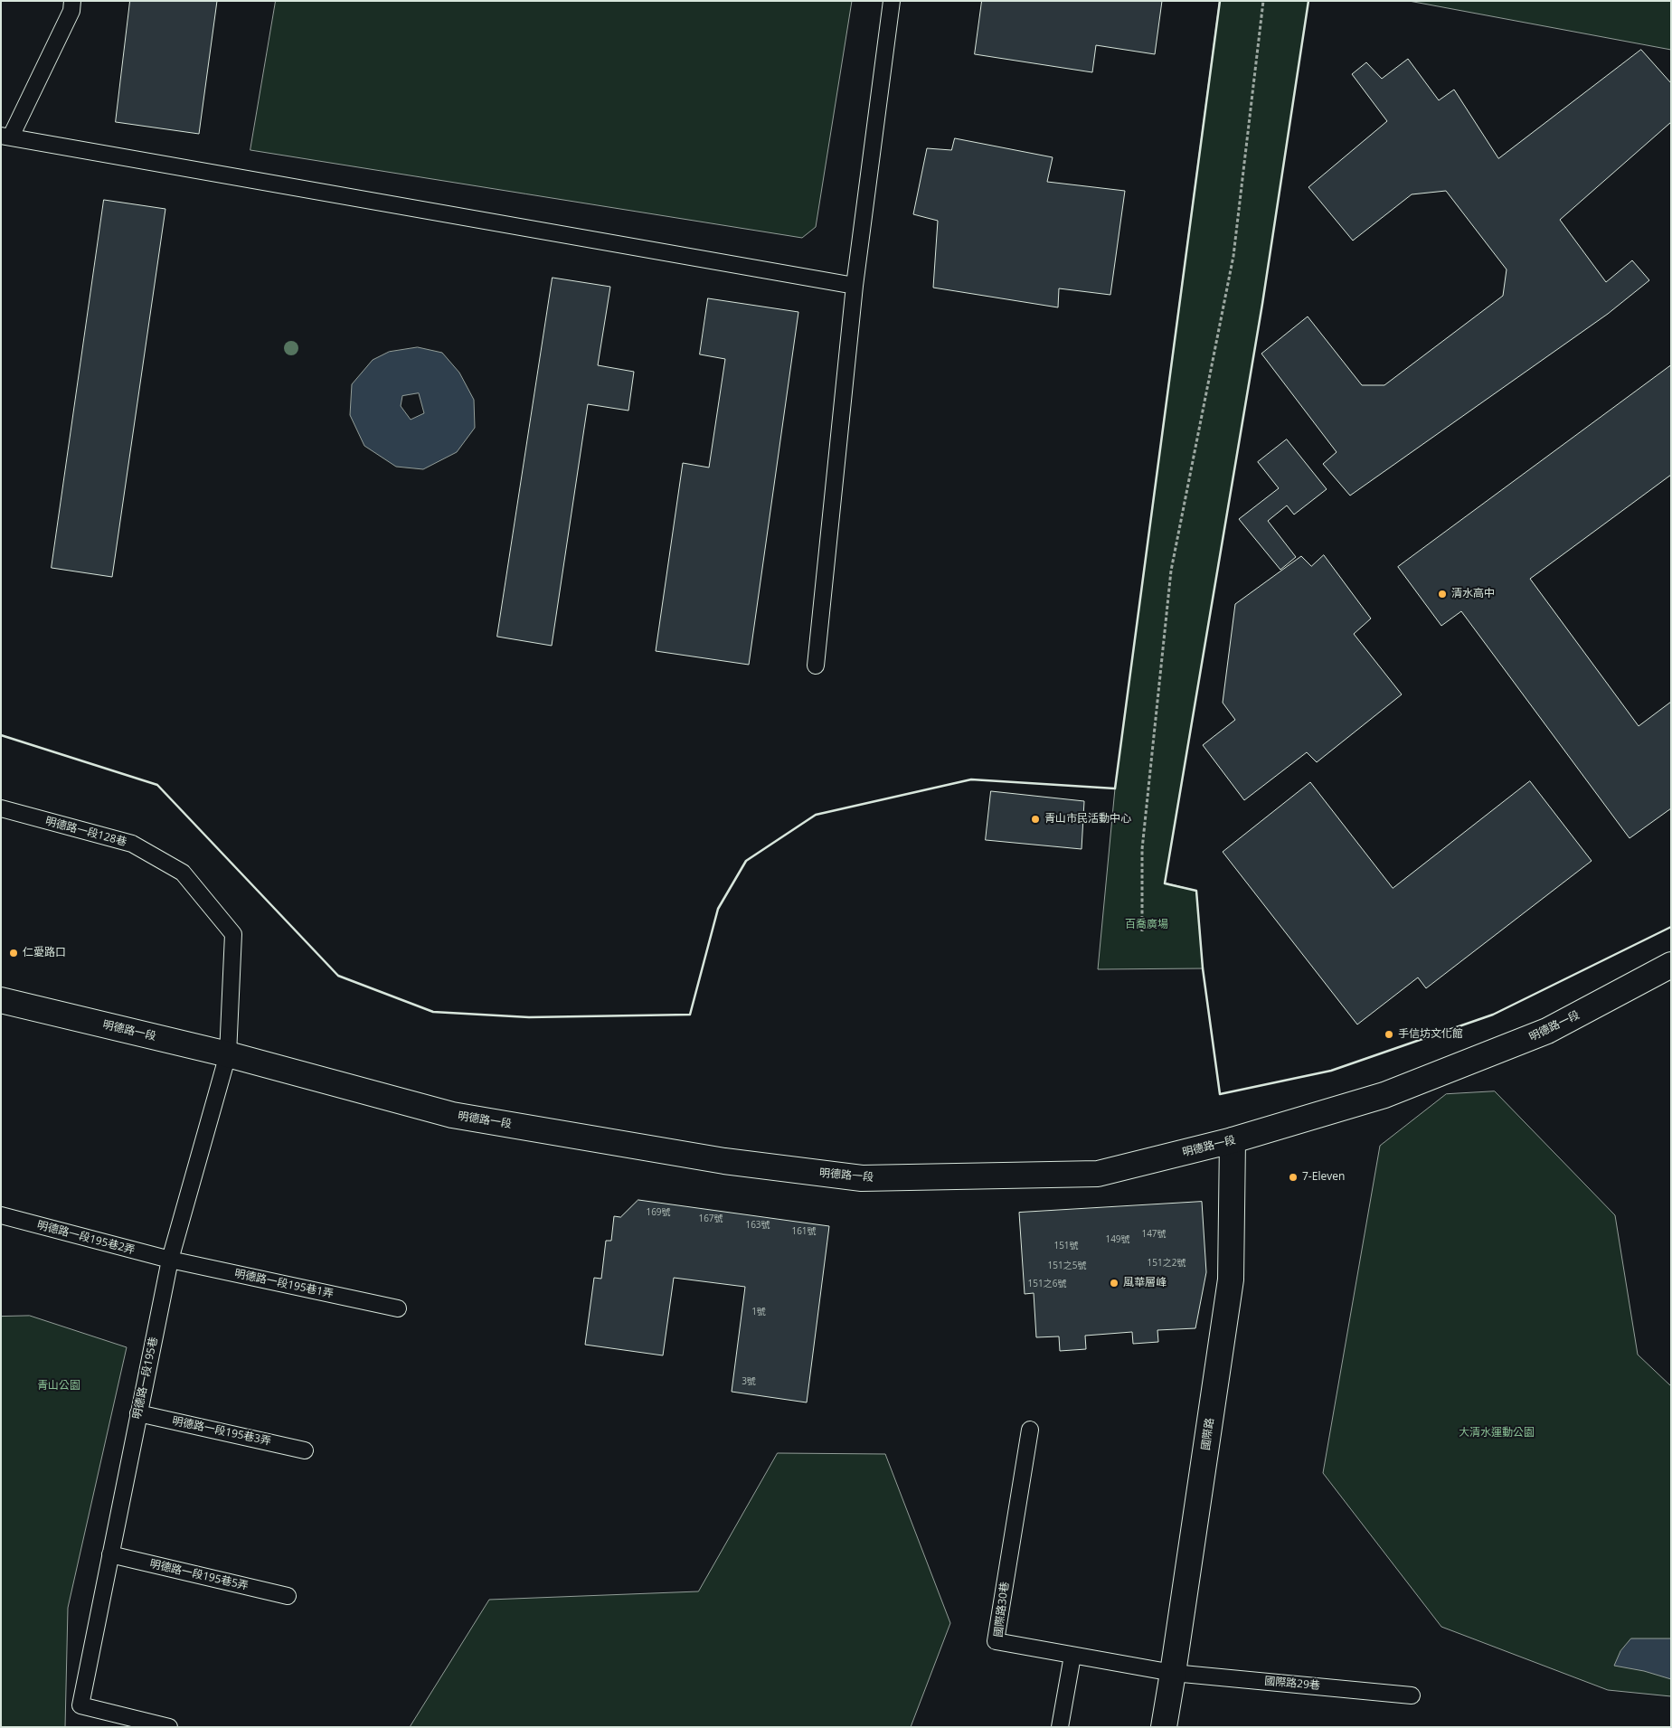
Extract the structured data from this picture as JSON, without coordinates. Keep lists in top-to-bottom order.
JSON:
{
  "streets": {
    "street": ["明德路一段", "國際路"],
    "lane": [
      "明德路一段128巷",
      "明德路一段195巷2弄",
      "明德路一段195巷1弄",
      "明德路一段195巷",
      "明德路一段195巷3弄",
      "明德路一段195巷5弄",
      "國際路30巷",
      "國際路29巷"
    ]
  },
  "crossings": [
    ["明德路一段128巷", "明德路一段"],
    ["明德路一段128巷", "明德路一段195巷"],
    ["明德路一段", "明德路一段195巷"],
    ["明德路一段", "國際路"],
    ["明德路一段195巷2弄", "明德路一段195巷1弄"],
    ["明德路一段195巷2弄", "明德路一段195巷"],
    ["明德路一段195巷1弄", "明德路一段195巷"],
    ["明德路一段195巷", "明德路一段195巷3弄"],
    ["明德路一段195巷", "明德路一段195巷5弄"],
    ["國際路", "國際路30巷"],
    ["國際路", "國際路29巷"],
    ["國際路30巷", "國際路29巷"]
  ],
  "parks": ["百喬廣場", "青山公園", "大清水運動公園"],
  "places": [
    "清水高中",
    "青山市民活動中心",
    "仁愛路口",
    "手信坊文化館",
    "7-Eleven",
    "風華層峰"
  ],
  "house_numbers": [
    "169號",
    "167號",
    "163號",
    "161號",
    "147號",
    "149號",
    "151號",
    "151之2號",
    "151之5號",
    "151之6號",
    "1號",
    "3號"
  ]
}
